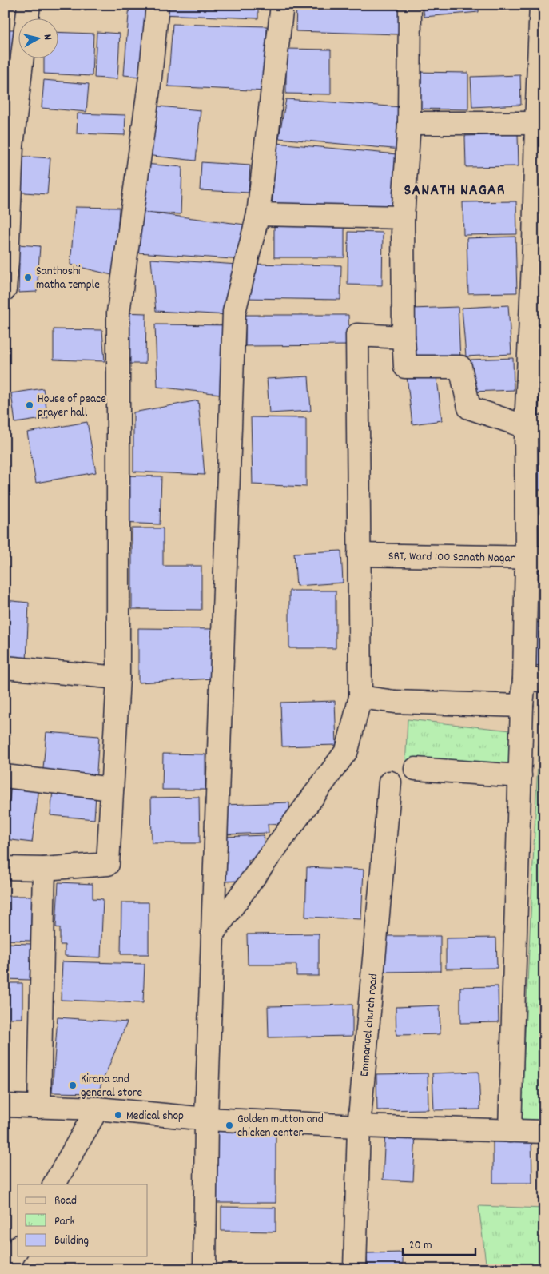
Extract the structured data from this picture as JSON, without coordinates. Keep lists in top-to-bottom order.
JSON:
{
  "streets": {
    "street": ["SRT, Ward 100 Sanath Nagar", "Emmanuel church road"]
  },
  "districts": ["SANATH NAGAR"],
  "places": [
    "Santhoshi matha temple",
    "House of peace prayer hall",
    "Kirana and general store",
    "Medical shop",
    "Golden mutton and chicken center"
  ],
  "legend": ["Road", "Park", "Building"],
  "scale_bar": "20 m",
  "north": "right"
}
